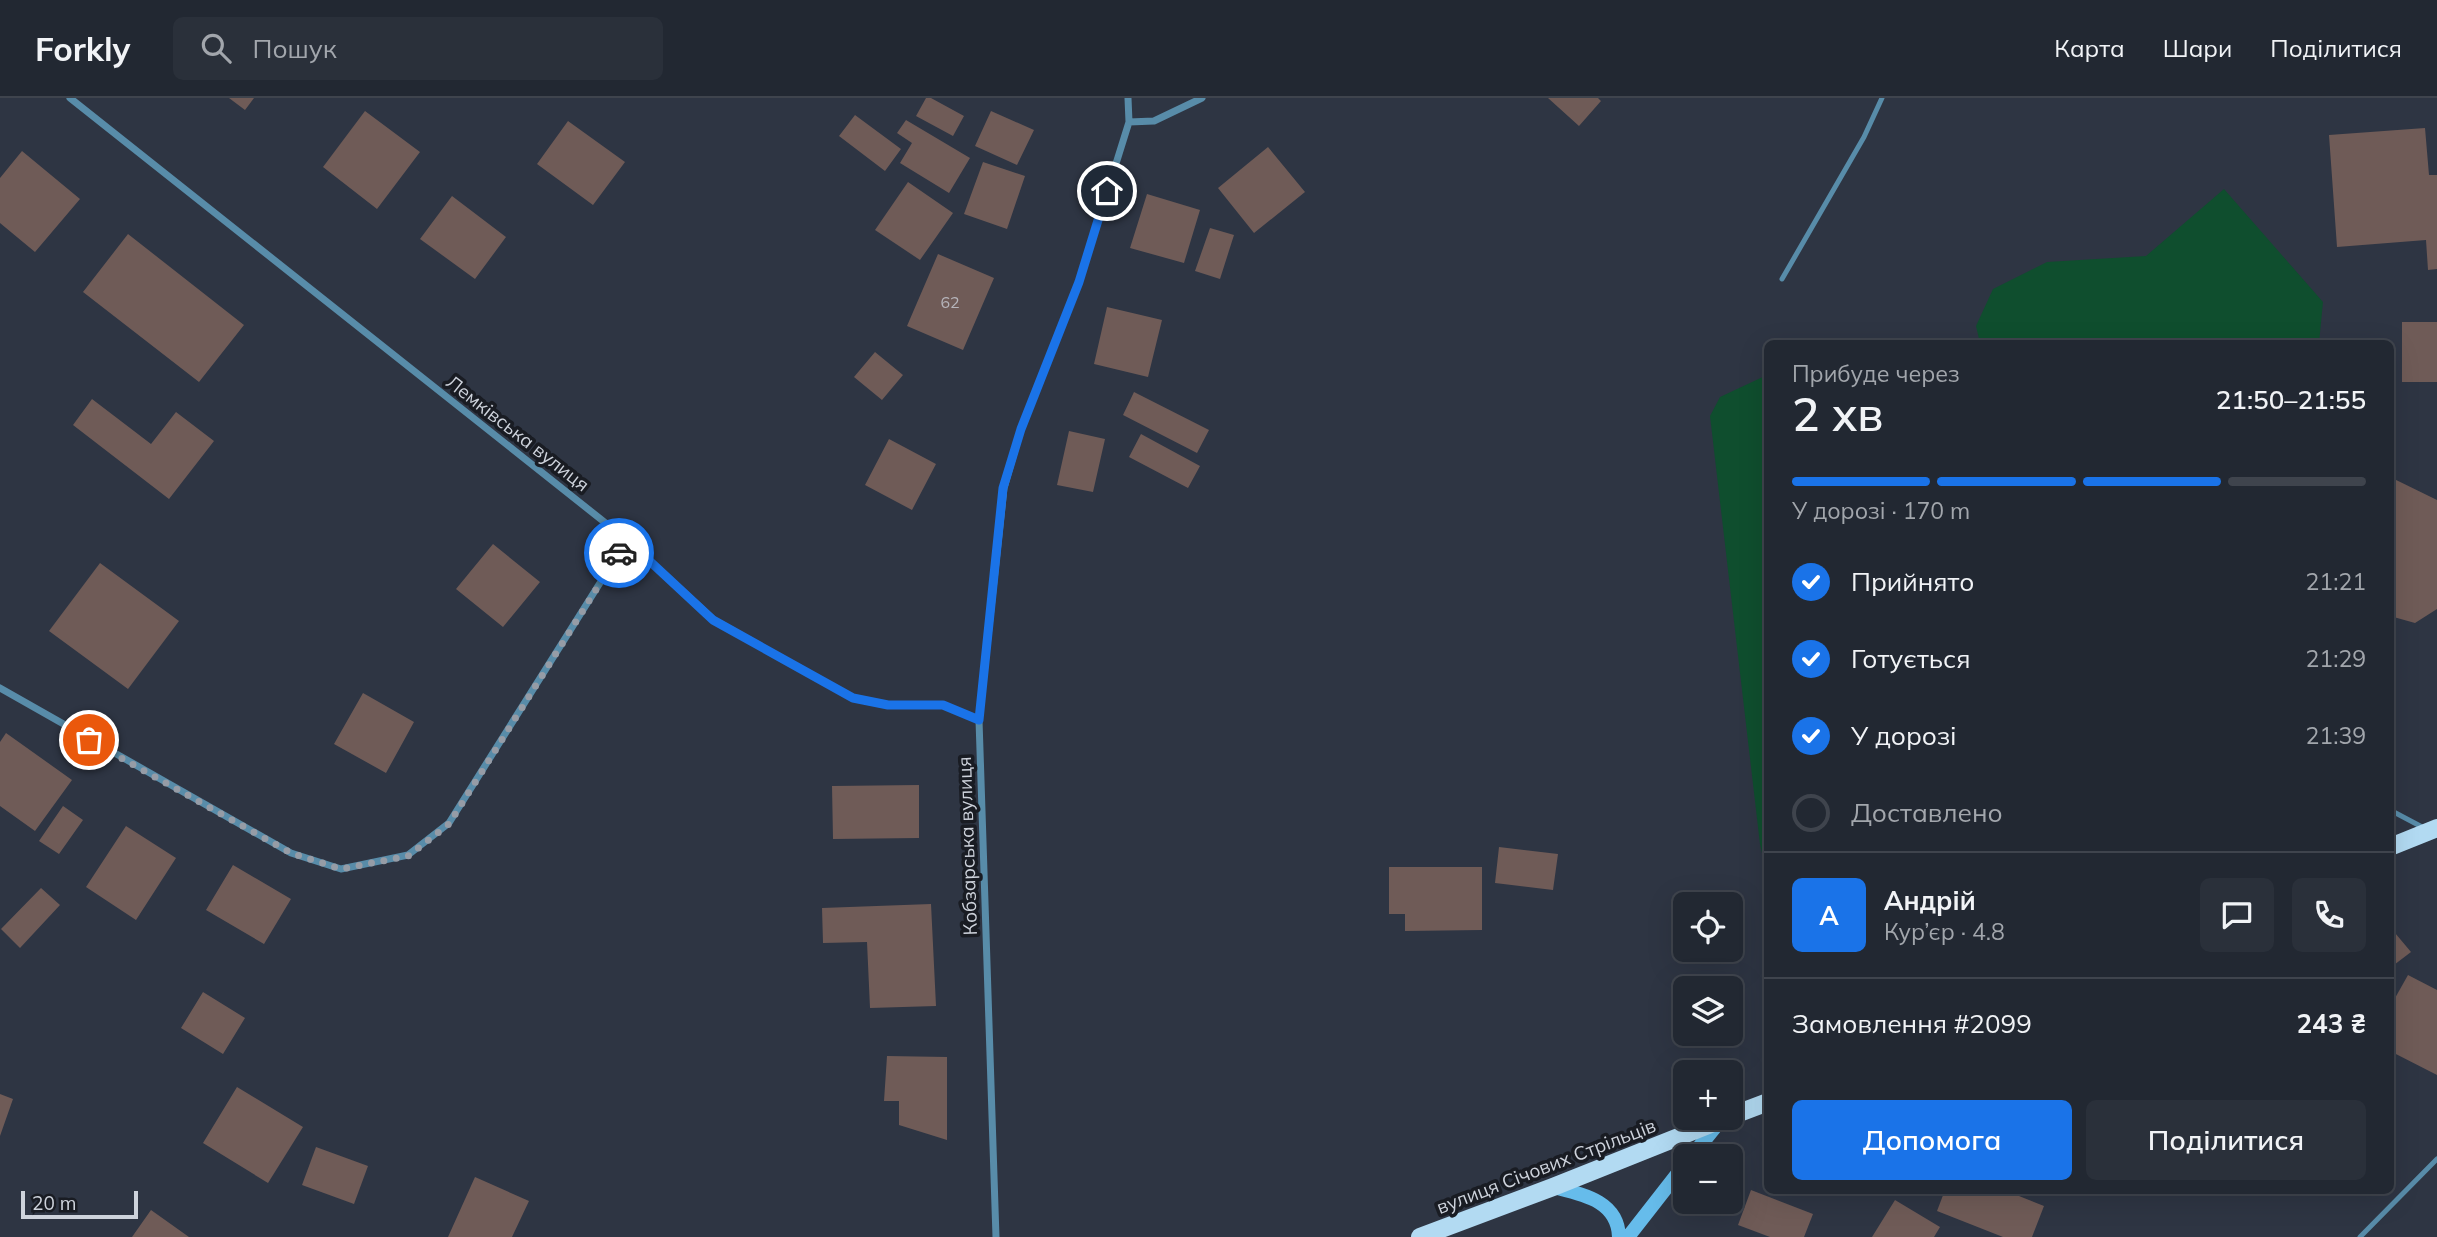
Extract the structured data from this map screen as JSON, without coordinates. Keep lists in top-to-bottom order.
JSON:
{
  "streets": {
    "main road": ["вулиця Січових Стрільців"],
    "street": ["Лемківська вулиця", "Кобзарська вулиця"]
  },
  "crossings": [
    ["Лемківська вулиця", "Кобзарська вулиця"]
  ],
  "house_numbers": ["62"],
  "scale_bar": "20 m",
  "page": {
    "header": "Forkly",
    "search": "Пошук",
    "nav": ["Карта", "Шари", "Поділитися"],
    "heading": ["2 хв", "Прибуде через", "21:50–21:55"],
    "panel": [
      "Андрій",
      "Кур’єр · 4.8",
      "Замовлення #2099",
      "243 ₴"
    ],
    "bar": "У дорозі · 170 m",
    "list": [
      ["Прийнято", "21:21"],
      ["Готується", "21:29"],
      ["У дорозі", "21:39"],
      "Доставлено"
    ],
    "round": "А",
    "map_buttons": ["+", "−"],
    "buttons": ["Допомога", "Поділитися"],
    "scale": "20 m"
  }
}
